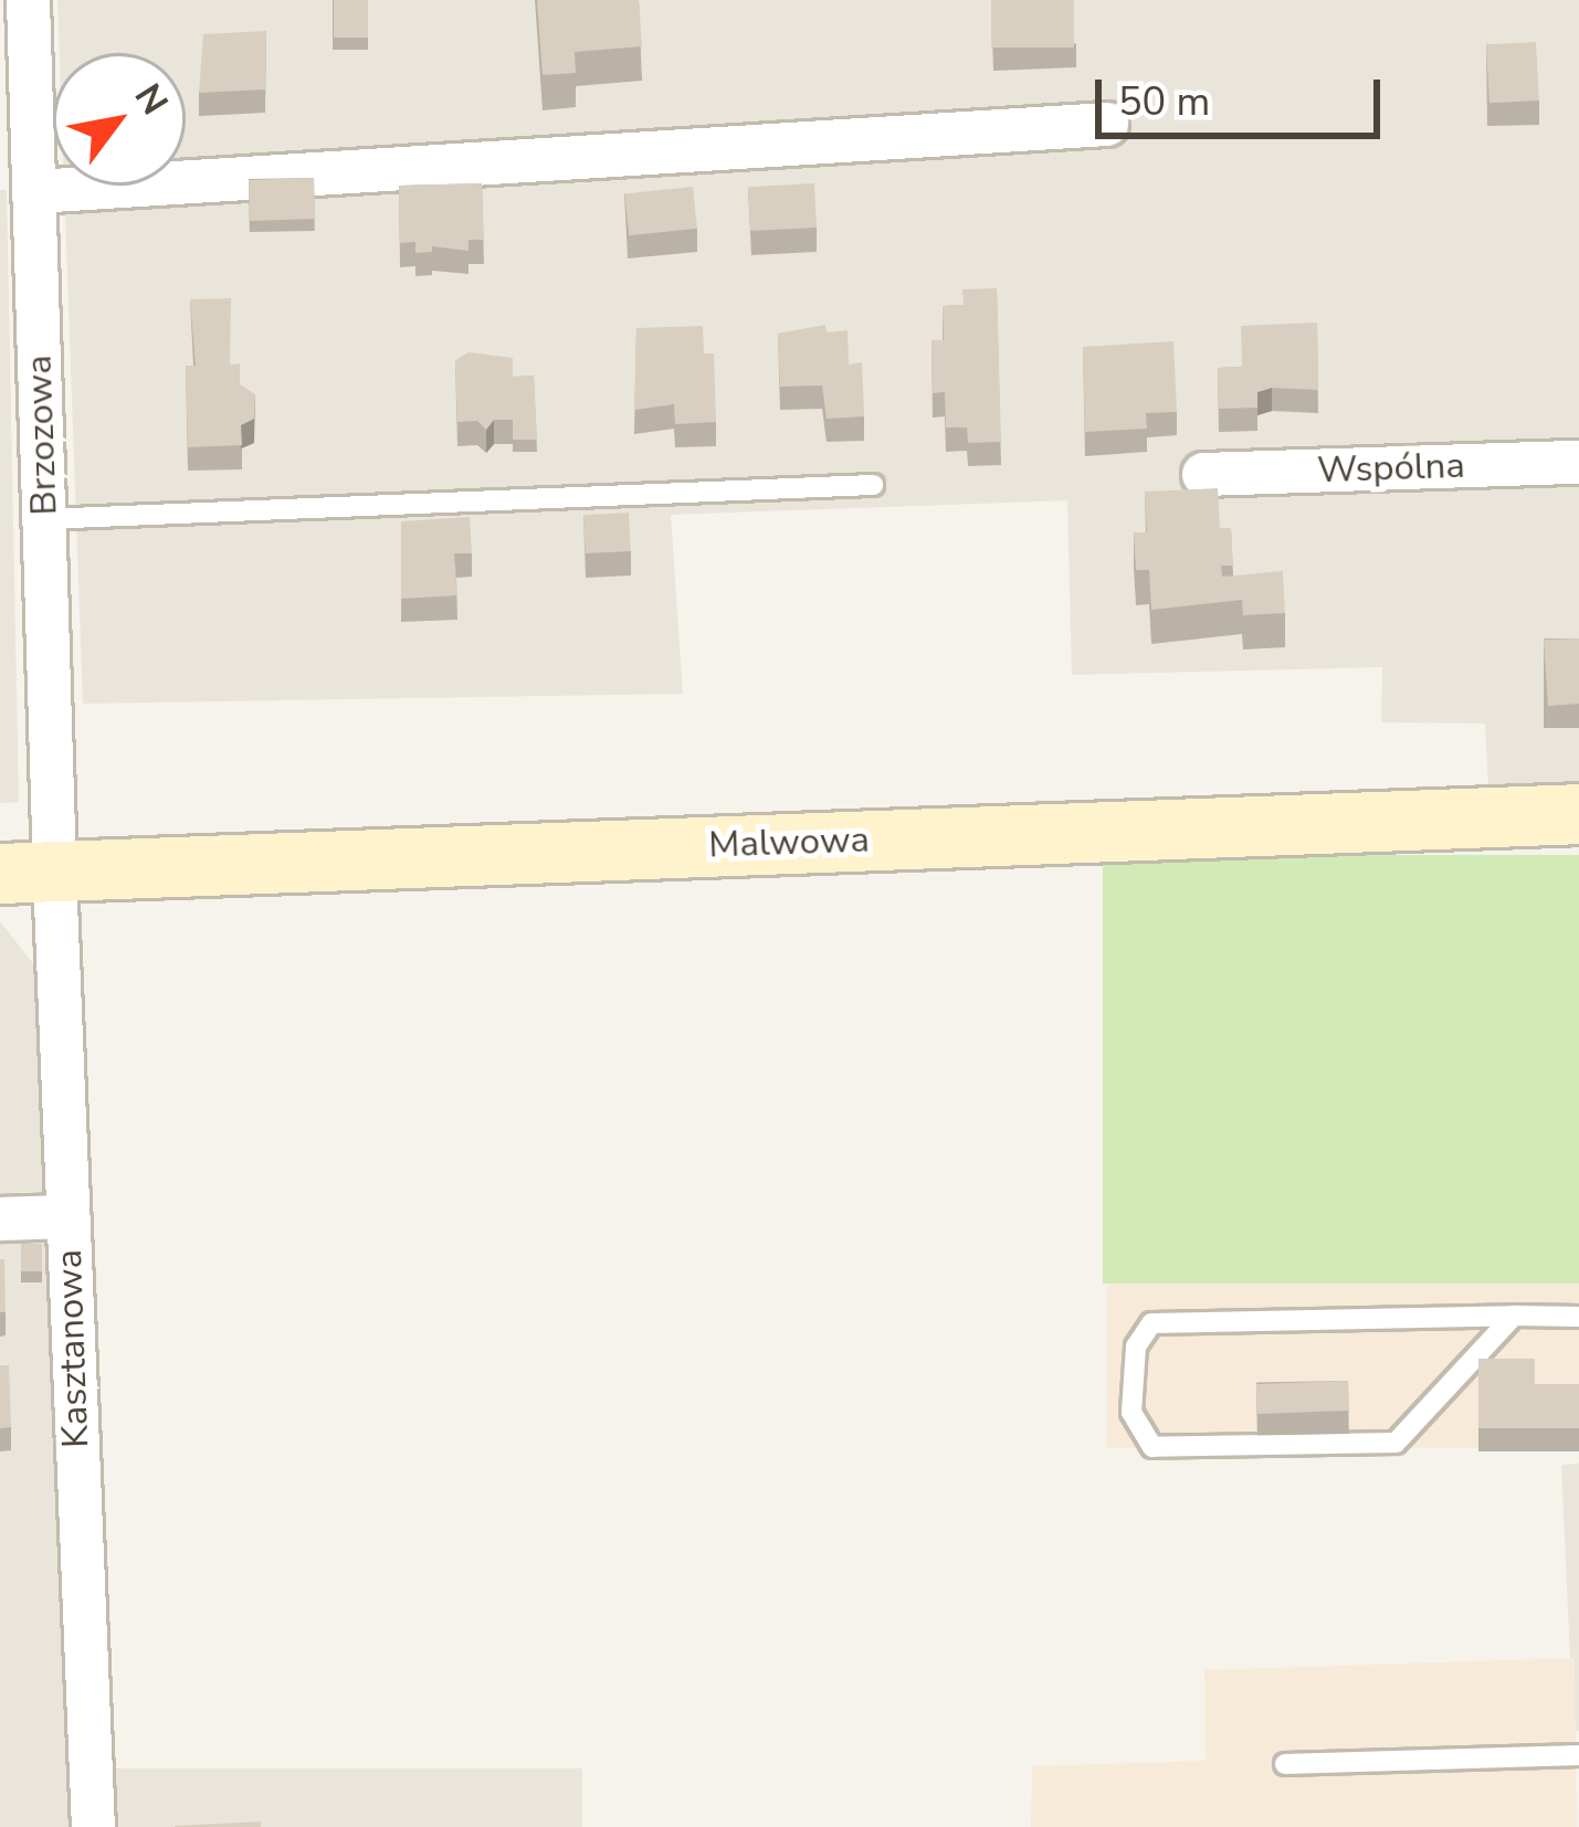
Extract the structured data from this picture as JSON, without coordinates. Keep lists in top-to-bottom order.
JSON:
{
  "streets": {
    "street": [
      "Brzozowa",
      "Wspólna",
      "Malwowa",
      "Kasztanowa"
    ]
  },
  "crossings": [
    ["Brzozowa", "Malwowa"],
    ["Brzozowa", "Kasztanowa"],
    ["Malwowa", "Kasztanowa"]
  ],
  "scale_bar": "50 m",
  "north": "top right"
}
